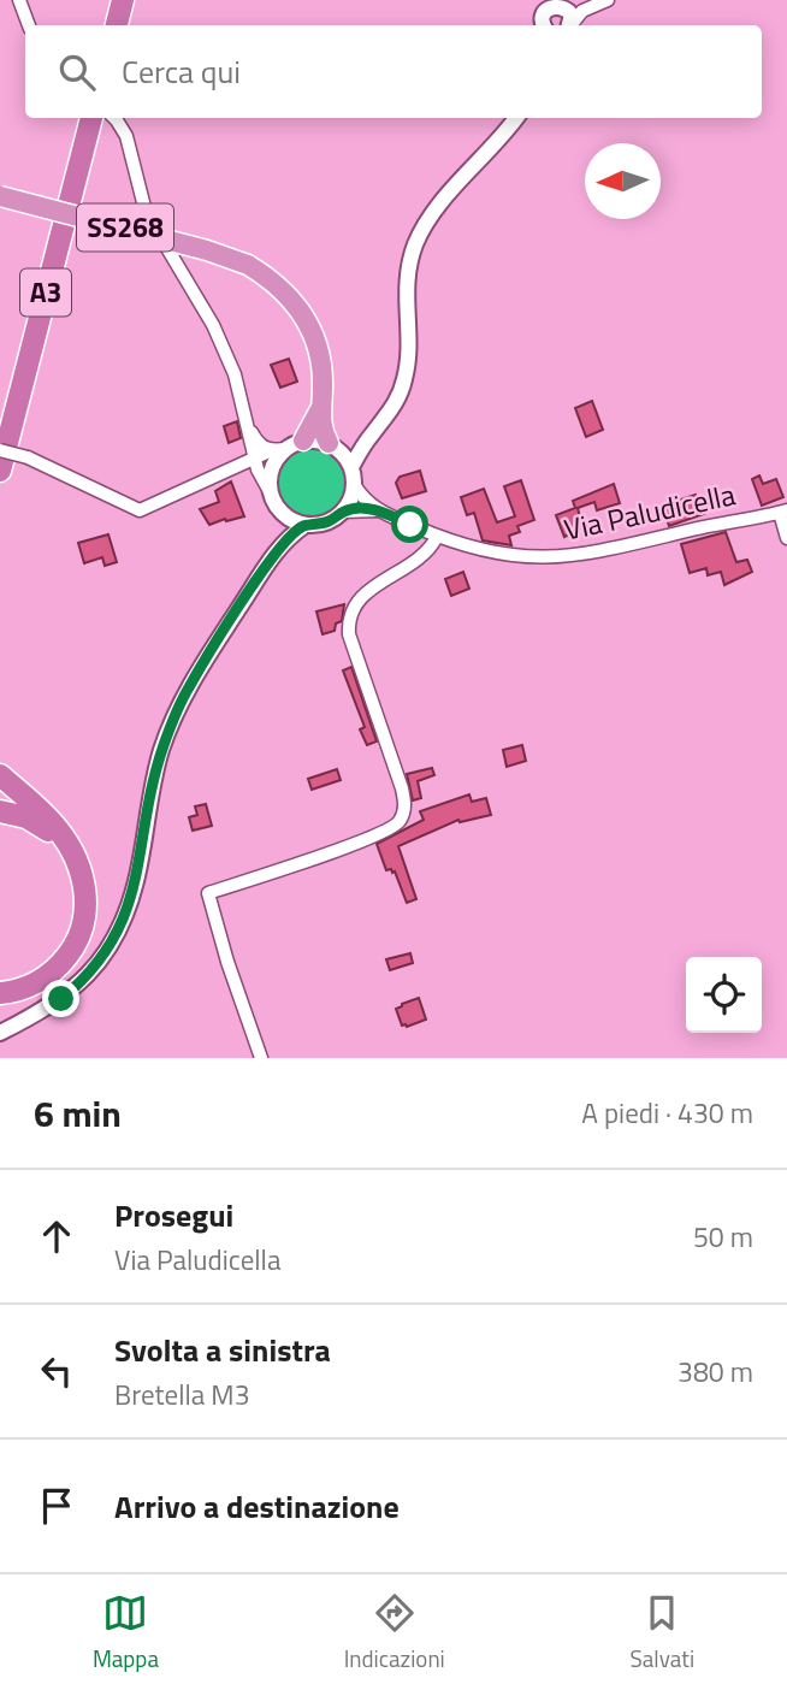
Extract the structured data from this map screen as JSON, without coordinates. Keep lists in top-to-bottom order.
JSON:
{
  "streets": {
    "highway": ["SS268", "A3"],
    "street": ["Via Paludicella"]
  },
  "crossings": [
    ["SS268", "Via Paludicella"]
  ],
  "north": "left",
  "page": {
    "search": "Cerca qui",
    "heading": ["6 min", "A piedi · 430 m"],
    "list": [
      ["Prosegui", "Via Paludicella", "50 m"],
      ["Svolta a sinistra", "Bretella M3", "380 m"],
      "Arrivo a destinazione"
    ],
    "nav": ["Mappa", "Indicazioni", "Salvati"]
  }
}
